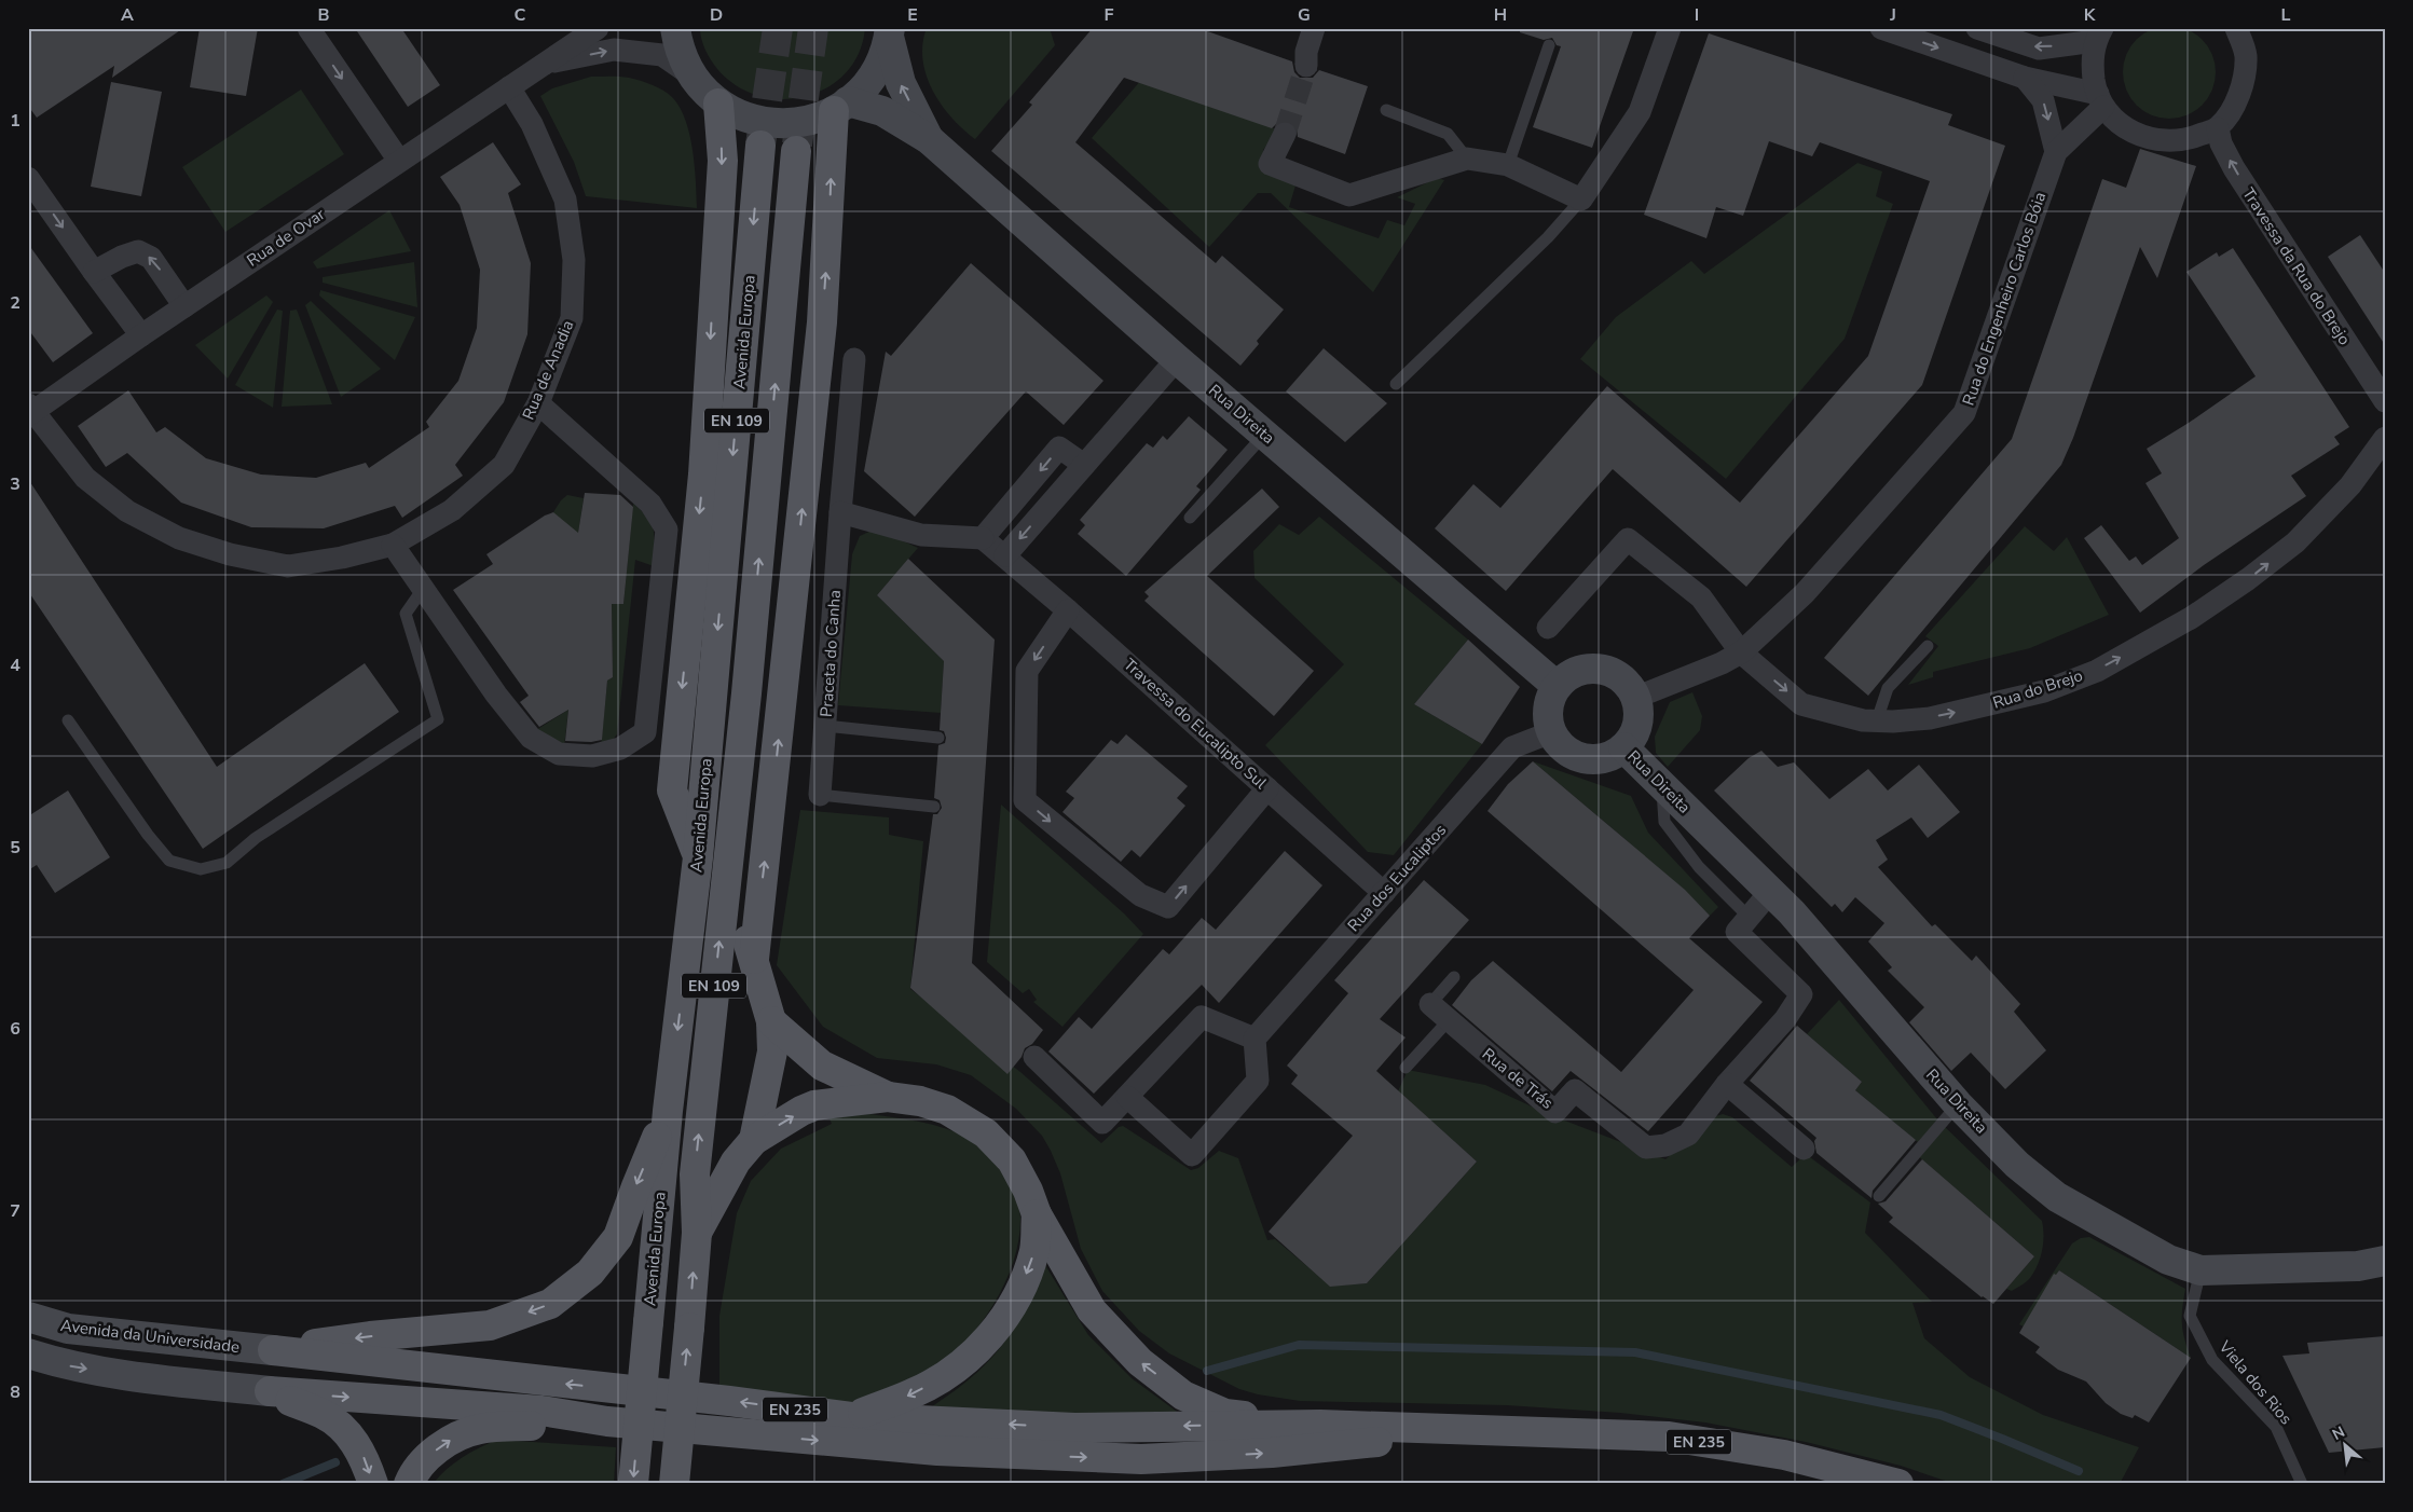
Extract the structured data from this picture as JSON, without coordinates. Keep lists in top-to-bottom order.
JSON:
{
  "streets": {
    "main road": [
      "Avenida Europa",
      "Rua Direita",
      "EN 109",
      "Avenida da Universidade",
      "EN 235"
    ],
    "street": [
      "Rua de Ovar",
      "Travessa da Rua do Brejo",
      "Rua do Engenheiro Carlos Bóia",
      "Rua de Anadia",
      "Praceta do Canha",
      "Rua do Brejo",
      "Travessa do Eucalipto Sul",
      "Rua dos Eucaliptos",
      "Rua de Trás"
    ],
    "lane": ["Viela dos Rios"]
  },
  "crossings": [
    ["Rua de Ovar", "Rua de Anadia"],
    ["Rua do Engenheiro Carlos Bóia", "Rua do Brejo"],
    ["Rua Direita", "Rua dos Eucaliptos"],
    ["Rua Direita", "Rua de Trás"],
    ["Rua Direita", "Viela dos Rios"],
    ["Travessa do Eucalipto Sul", "Rua dos Eucaliptos"],
    ["Avenida da Universidade", "EN 235"]
  ],
  "one_way": ["Travessa da Rua do Brejo", "Rua do Brejo"],
  "north": "top left",
  "grid": {
    "columns": [
      "A",
      "B",
      "C",
      "D",
      "E",
      "F",
      "G",
      "H",
      "I",
      "J",
      "K",
      "L"
    ],
    "rows": [
      "1",
      "2",
      "3",
      "4",
      "5",
      "6",
      "7",
      "8"
    ]
  }
}
